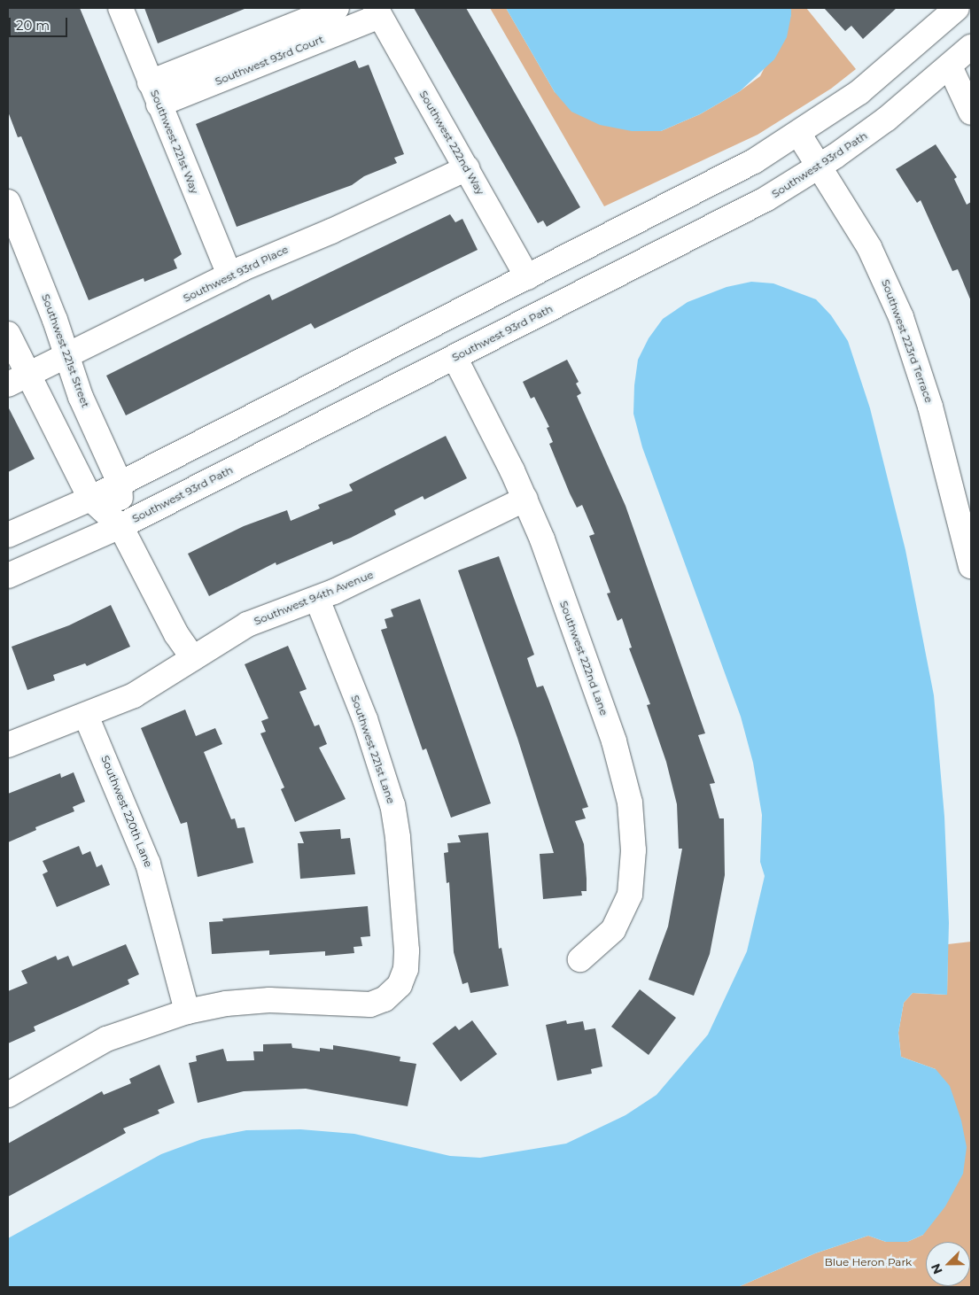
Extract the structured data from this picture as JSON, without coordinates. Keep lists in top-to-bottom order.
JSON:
{
  "streets": {
    "street": [
      "Southwest 93rd Court",
      "Southwest 221st Way",
      "Southwest 222nd Way",
      "Southwest 93rd Path",
      "Southwest 93rd Place",
      "Southwest 223rd Terrace",
      "Southwest 221st Street",
      "Southwest 94th Avenue",
      "Southwest 222nd Lane",
      "Southwest 221st Lane",
      "Southwest 220th Lane"
    ]
  },
  "crossings": [
    ["Southwest 93rd Court", "Southwest 221st Way"],
    ["Southwest 93rd Court", "Southwest 222nd Way"],
    ["Southwest 221st Way", "Southwest 93rd Place"],
    ["Southwest 222nd Way", "Southwest 93rd Place"],
    ["Southwest 93rd Path", "Southwest 223rd Terrace"],
    ["Southwest 93rd Path", "Southwest 221st Street"],
    ["Southwest 93rd Path", "Southwest 222nd Lane"],
    ["Southwest 93rd Place", "Southwest 221st Street"],
    ["Southwest 221st Street", "Southwest 94th Avenue"],
    ["Southwest 94th Avenue", "Southwest 222nd Lane"],
    ["Southwest 94th Avenue", "Southwest 221st Lane"],
    ["Southwest 94th Avenue", "Southwest 220th Lane"],
    ["Southwest 221st Lane", "Southwest 220th Lane"]
  ],
  "parks": ["Blue Heron Park"],
  "scale_bar": "20 m",
  "north": "bottom left"
}
